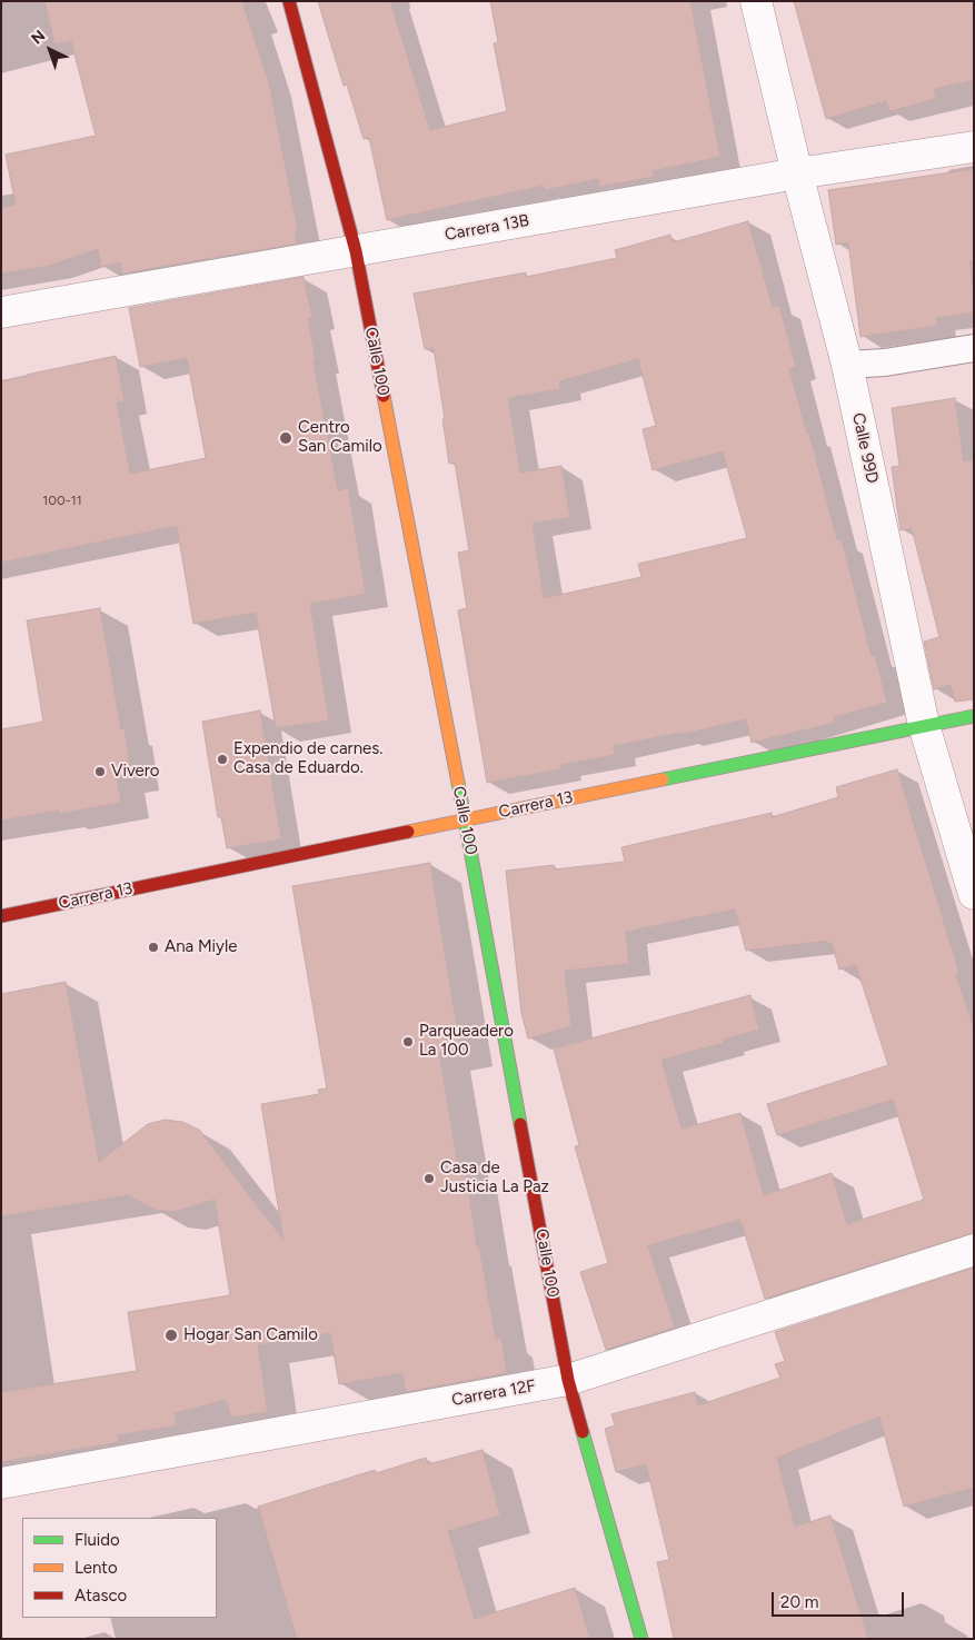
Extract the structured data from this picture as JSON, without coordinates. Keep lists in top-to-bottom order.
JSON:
{
  "streets": {
    "street": [
      "Carrera 13B",
      "Calle 100",
      "Calle 99D",
      "Carrera 13",
      "Carrera 12F"
    ]
  },
  "crossings": [
    ["Carrera 13B", "Calle 100"],
    ["Carrera 13B", "Calle 99D"],
    ["Calle 100", "Carrera 13"],
    ["Calle 100", "Carrera 12F"],
    ["Calle 99D", "Carrera 13"]
  ],
  "places": [
    "Centro San Camilo",
    "Expendio de carnes. Casa de Eduardo.",
    "Vivero",
    "Ana Miyle",
    "Parqueadero La 100",
    "Casa de Justicia La Paz",
    "Hogar San Camilo"
  ],
  "house_numbers": ["100-11"],
  "legend": ["Fluido", "Lento", "Atasco"],
  "scale_bar": "20 m",
  "north": "top left"
}
